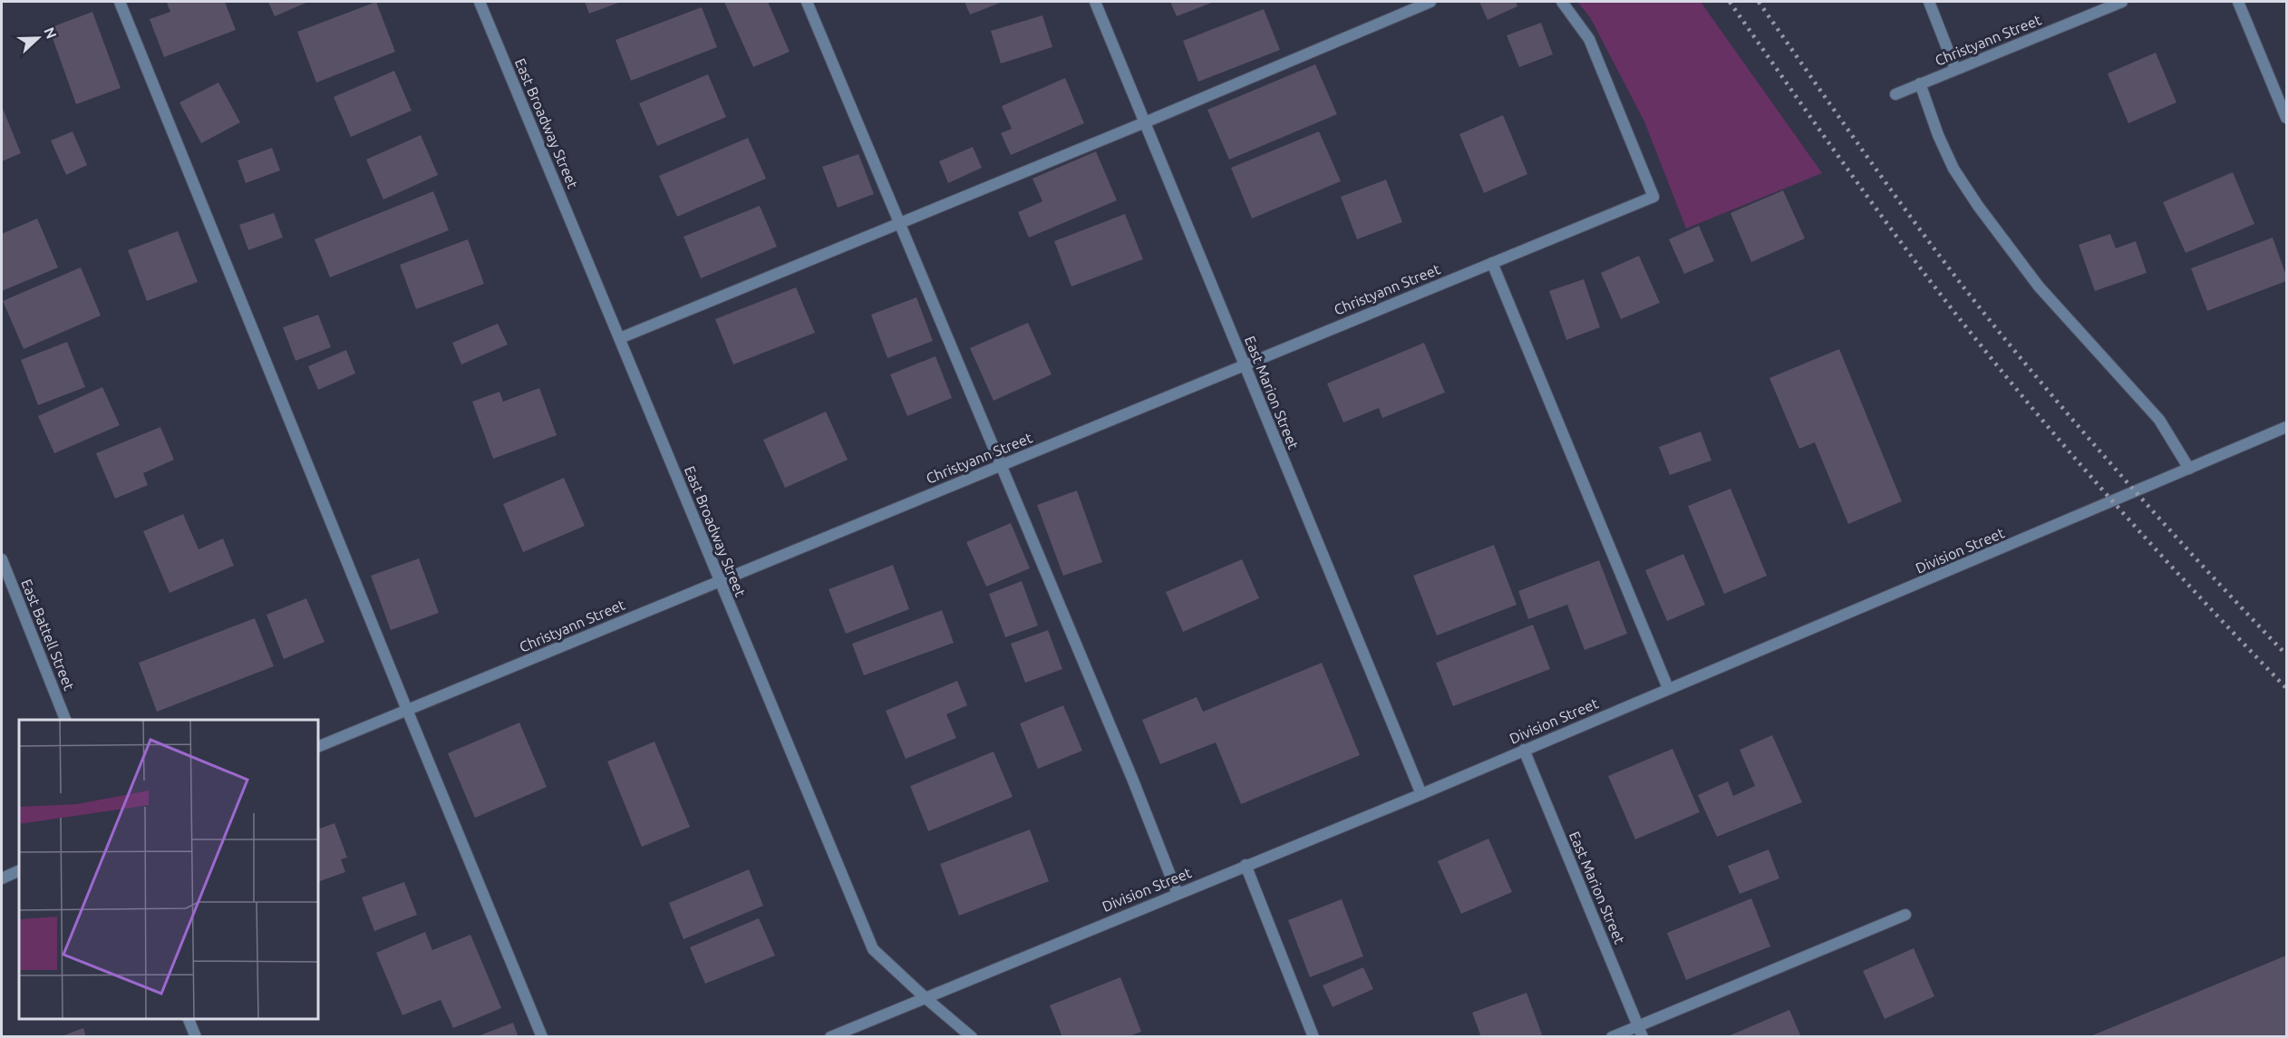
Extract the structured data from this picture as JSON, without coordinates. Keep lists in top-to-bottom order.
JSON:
{
  "streets": {
    "street": [
      "Christyann Street",
      "East Broadway Street",
      "East Marion Street",
      "Division Street",
      "East Battell Street"
    ]
  },
  "crossings": [
    ["Christyann Street", "East Broadway Street"],
    ["Christyann Street", "East Marion Street"],
    ["East Broadway Street", "Division Street"],
    ["East Marion Street", "Division Street"]
  ],
  "north": "right"
}
